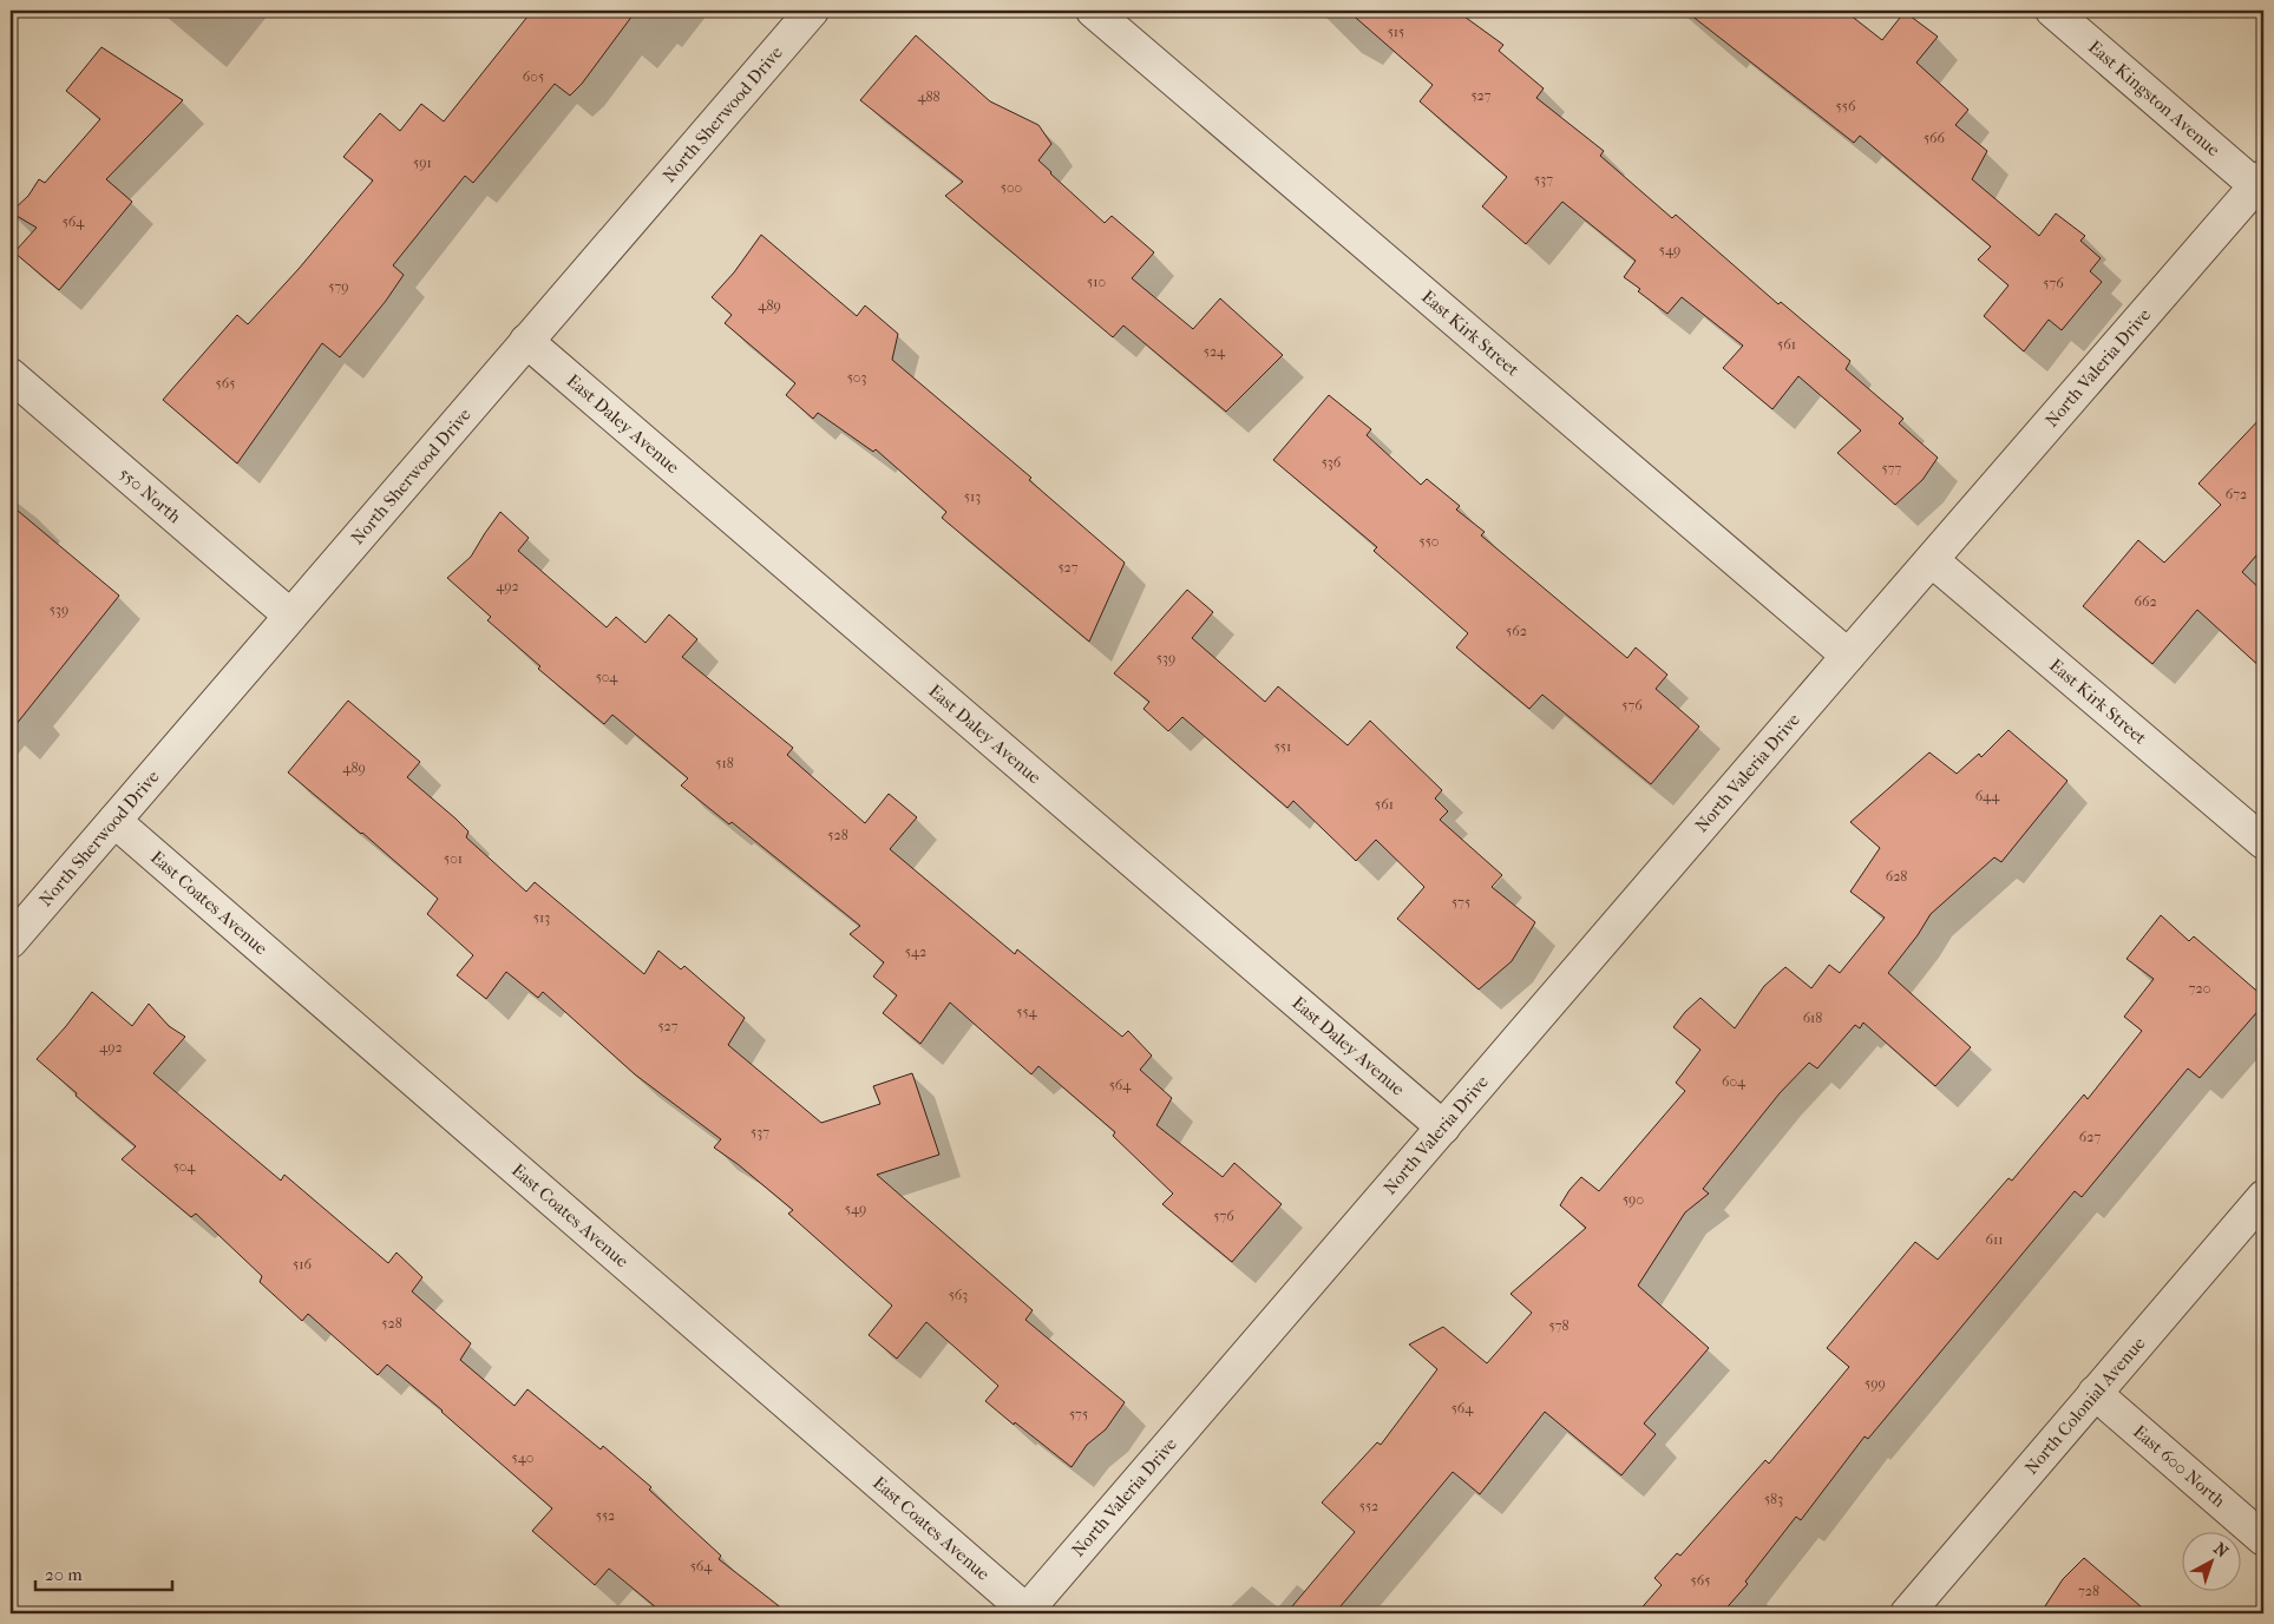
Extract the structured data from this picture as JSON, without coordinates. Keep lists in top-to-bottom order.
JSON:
{
  "streets": {
    "street": [
      "East Kingston Avenue",
      "North Sherwood Drive",
      "East Kirk Street",
      "North Valeria Drive",
      "East Daley Avenue",
      "550 North",
      "East Coates Avenue",
      "North Colonial Avenue",
      "East 600 North"
    ]
  },
  "crossings": [
    ["East Kingston Avenue", "North Valeria Drive"],
    ["North Sherwood Drive", "East Daley Avenue"],
    ["North Sherwood Drive", "550 North"],
    ["North Sherwood Drive", "East Coates Avenue"],
    ["East Kirk Street", "North Valeria Drive"],
    ["North Valeria Drive", "East Daley Avenue"],
    ["North Valeria Drive", "East Coates Avenue"],
    ["North Colonial Avenue", "East 600 North"]
  ],
  "house_numbers": [
    "515",
    "605",
    "527",
    "488",
    "556",
    "566",
    "591",
    "537",
    "500",
    "564",
    "549",
    "510",
    "576",
    "579",
    "489",
    "561",
    "524",
    "503",
    "565",
    "536",
    "577",
    "672",
    "513",
    "550",
    "527",
    "492",
    "662",
    "539",
    "562",
    "539",
    "504",
    "576",
    "551",
    "518",
    "489",
    "644",
    "561",
    "528",
    "501",
    "628",
    "575",
    "513",
    "542",
    "720",
    "554",
    "618",
    "527",
    "492",
    "604",
    "564",
    "537",
    "627",
    "504",
    "590",
    "549",
    "576",
    "611",
    "516",
    "563",
    "528",
    "578",
    "599",
    "564",
    "575",
    "540",
    "583",
    "552",
    "552",
    "564",
    "565",
    "728"
  ],
  "scale_bar": "20 m",
  "north": "top right"
}
